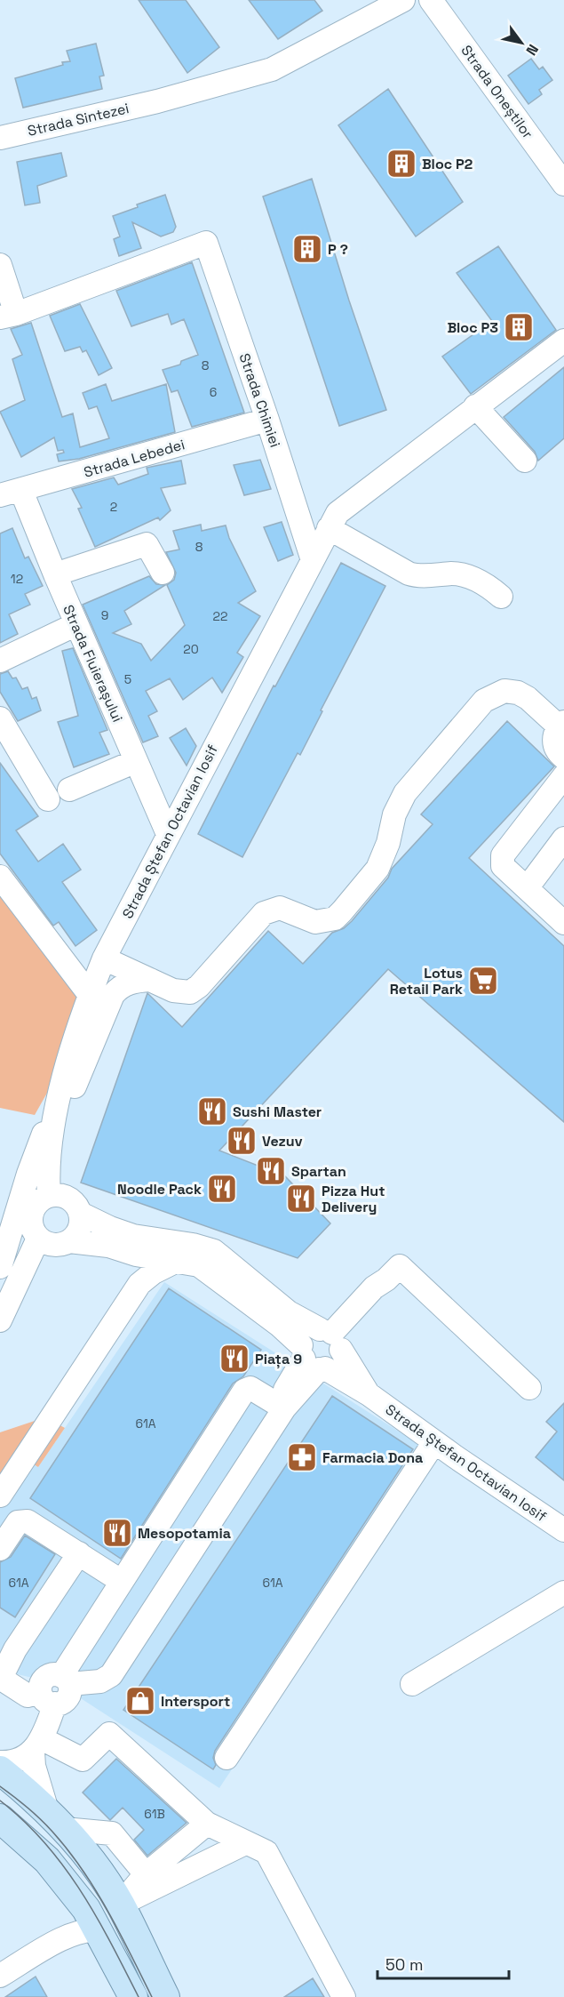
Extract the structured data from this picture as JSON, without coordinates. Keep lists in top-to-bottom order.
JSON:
{
  "streets": {
    "street": [
      "Strada Oneștilor",
      "Strada Sintezei",
      "Strada Chimiei",
      "Strada Lebedei",
      "Strada Fluierașului",
      "Strada Ștefan Octavian Iosif"
    ]
  },
  "crossings": [
    ["Strada Chimiei", "Strada Lebedei"],
    ["Strada Chimiei", "Strada Ștefan Octavian Iosif"],
    ["Strada Lebedei", "Strada Fluierașului"],
    ["Strada Fluierașului", "Strada Ștefan Octavian Iosif"]
  ],
  "places": {
    "building": ["Bloc P2", "P ?", "Bloc P3"],
    "supermarket": ["Lotus Retail Park"],
    "restaurant": [
      "Sushi Master",
      "Vezuv",
      "Spartan",
      "Noodle Pack",
      "Pizza Hut Delivery",
      "Piața 9",
      "Mesopotamia"
    ],
    "pharmacy": ["Farmacia Dona"],
    "shop": ["Intersport"]
  },
  "house_numbers": [
    "8",
    "6",
    "2",
    "8",
    "12",
    "9",
    "22",
    "20",
    "5",
    "61A",
    "61A",
    "61A",
    "61B"
  ],
  "scale_bar": "50 m",
  "north": "bottom right"
}
